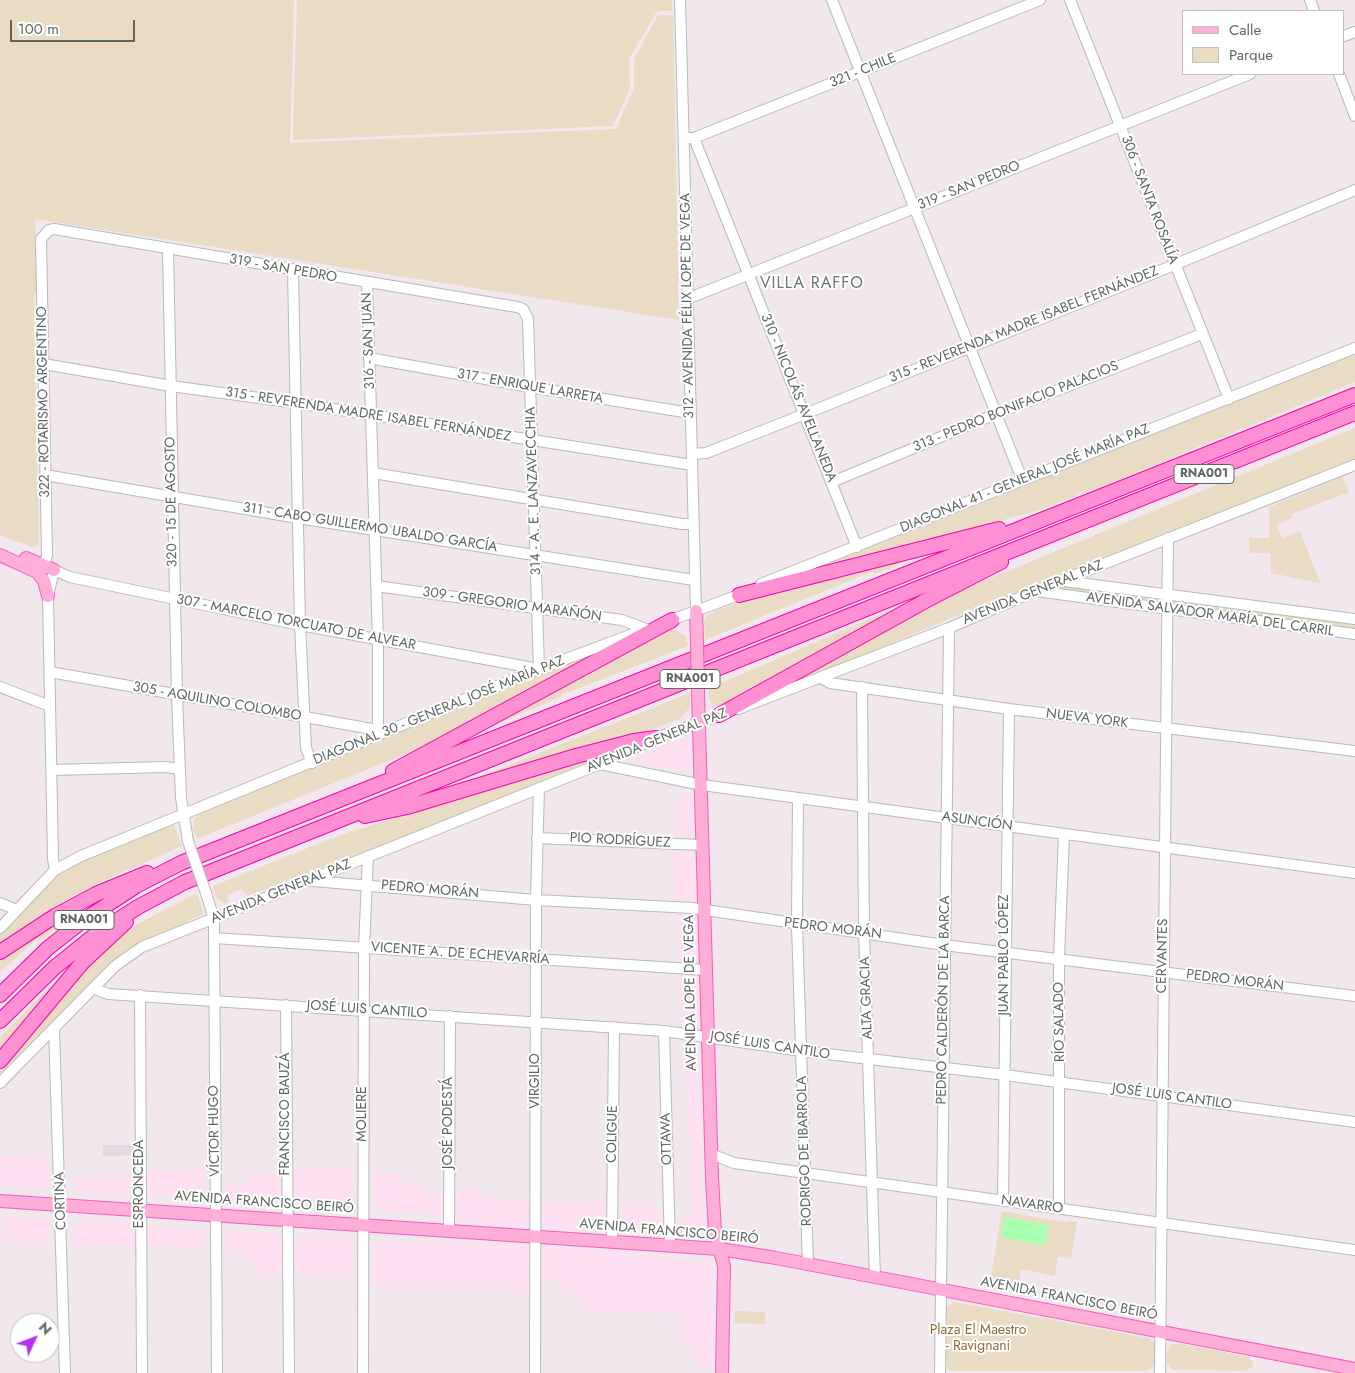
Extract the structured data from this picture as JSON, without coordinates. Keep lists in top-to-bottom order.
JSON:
{
  "streets": {
    "highway": ["RNA001"],
    "main road": ["AVENIDA LOPE DE VEGA", "AVENIDA FRANCISCO BEIRÓ"],
    "street": [
      "321 - CHILE",
      "319 - SAN PEDRO",
      "306 - SANTA ROSALÍA",
      "312 - AVENIDA FÉLIX LOPE DE VEGA",
      "315 - REVERENDA MADRE ISABEL FERNÁNDEZ",
      "316 - SAN JUAN",
      "317 - ENRIQUE LARRETA",
      "310 - NICOLÁS AVELLANEDA",
      "322 - ROTARISMO ARGENTINO",
      "313 - PEDRO BONIFACIO PALACIOS",
      "DIAGONAL 41 - GENERAL JOSÉ MARÍA PAZ",
      "314 - A. E. LANZAVECCHIA",
      "320 - 15 DE AGOSTO",
      "311 - CABO GUILLERMO UBALDO GARCÍA",
      "AVENIDA GENERAL PAZ",
      "309 - GREGORIO MARAÑÓN",
      "AVENIDA SALVADOR MARÍA DEL CARRIL",
      "307 - MARCELO TORCUATO DE ALVEAR",
      "305 - AQUILINO COLOMBO",
      "DIAGONAL 30 - GENERAL JOSÉ MARÍA PAZ",
      "NUEVA YORK",
      "ASUNCIÓN",
      "PIO RODRÍGUEZ",
      "PEDRO MORÁN",
      "VICENTE A. DE ECHEVARRÍA",
      "JUAN PABLO LÓPEZ",
      "CERVANTES",
      "ALTA GRACIA",
      "PEDRO CALDERÓN DE LA BARCA",
      "JOSÉ LUIS CANTILO",
      "RÍO SALADO",
      "VIRGILIO",
      "FRANCISCO BAUZÁ",
      "MOLIERE",
      "JOSÉ PODESTÁ",
      "VÍCTOR HUGO",
      "COLIGUE",
      "OTTAWA",
      "RODRIGO DE IBARROLA",
      "ESPRONCEDA",
      "CORTINA",
      "NAVARRO"
    ]
  },
  "crossings": [
    ["321 - CHILE", "312 - AVENIDA FÉLIX LOPE DE VEGA"],
    ["321 - CHILE", "310 - NICOLÁS AVELLANEDA"],
    ["319 - SAN PEDRO", "306 - SANTA ROSALÍA"],
    ["319 - SAN PEDRO", "312 - AVENIDA FÉLIX LOPE DE VEGA"],
    ["319 - SAN PEDRO", "316 - SAN JUAN"],
    ["319 - SAN PEDRO", "310 - NICOLÁS AVELLANEDA"],
    ["319 - SAN PEDRO", "322 - ROTARISMO ARGENTINO"],
    ["319 - SAN PEDRO", "314 - A. E. LANZAVECCHIA"],
    ["319 - SAN PEDRO", "320 - 15 DE AGOSTO"],
    ["306 - SANTA ROSALÍA", "315 - REVERENDA MADRE ISABEL FERNÁNDEZ"],
    ["306 - SANTA ROSALÍA", "313 - PEDRO BONIFACIO PALACIOS"],
    ["306 - SANTA ROSALÍA", "DIAGONAL 41 - GENERAL JOSÉ MARÍA PAZ"],
    ["312 - AVENIDA FÉLIX LOPE DE VEGA", "315 - REVERENDA MADRE ISABEL FERNÁNDEZ"],
    ["312 - AVENIDA FÉLIX LOPE DE VEGA", "317 - ENRIQUE LARRETA"],
    ["312 - AVENIDA FÉLIX LOPE DE VEGA", "310 - NICOLÁS AVELLANEDA"],
    ["312 - AVENIDA FÉLIX LOPE DE VEGA", "DIAGONAL 41 - GENERAL JOSÉ MARÍA PAZ"],
    ["312 - AVENIDA FÉLIX LOPE DE VEGA", "311 - CABO GUILLERMO UBALDO GARCÍA"],
    ["312 - AVENIDA FÉLIX LOPE DE VEGA", "DIAGONAL 30 - GENERAL JOSÉ MARÍA PAZ"],
    ["312 - AVENIDA FÉLIX LOPE DE VEGA", "AVENIDA LOPE DE VEGA"],
    ["315 - REVERENDA MADRE ISABEL FERNÁNDEZ", "316 - SAN JUAN"],
    ["315 - REVERENDA MADRE ISABEL FERNÁNDEZ", "310 - NICOLÁS AVELLANEDA"],
    ["315 - REVERENDA MADRE ISABEL FERNÁNDEZ", "322 - ROTARISMO ARGENTINO"],
    ["315 - REVERENDA MADRE ISABEL FERNÁNDEZ", "314 - A. E. LANZAVECCHIA"],
    ["315 - REVERENDA MADRE ISABEL FERNÁNDEZ", "320 - 15 DE AGOSTO"],
    ["316 - SAN JUAN", "317 - ENRIQUE LARRETA"],
    ["316 - SAN JUAN", "311 - CABO GUILLERMO UBALDO GARCÍA"],
    ["316 - SAN JUAN", "309 - GREGORIO MARAÑÓN"],
    ["316 - SAN JUAN", "307 - MARCELO TORCUATO DE ALVEAR"],
    ["316 - SAN JUAN", "305 - AQUILINO COLOMBO"],
    ["316 - SAN JUAN", "DIAGONAL 30 - GENERAL JOSÉ MARÍA PAZ"],
    ["317 - ENRIQUE LARRETA", "314 - A. E. LANZAVECCHIA"],
    ["310 - NICOLÁS AVELLANEDA", "313 - PEDRO BONIFACIO PALACIOS"],
    ["310 - NICOLÁS AVELLANEDA", "DIAGONAL 41 - GENERAL JOSÉ MARÍA PAZ"],
    ["322 - ROTARISMO ARGENTINO", "311 - CABO GUILLERMO UBALDO GARCÍA"],
    ["322 - ROTARISMO ARGENTINO", "307 - MARCELO TORCUATO DE ALVEAR"],
    ["322 - ROTARISMO ARGENTINO", "305 - AQUILINO COLOMBO"],
    ["322 - ROTARISMO ARGENTINO", "DIAGONAL 30 - GENERAL JOSÉ MARÍA PAZ"],
    ["DIAGONAL 41 - GENERAL JOSÉ MARÍA PAZ", "DIAGONAL 30 - GENERAL JOSÉ MARÍA PAZ"],
    ["DIAGONAL 41 - GENERAL JOSÉ MARÍA PAZ", "AVENIDA LOPE DE VEGA"],
    ["314 - A. E. LANZAVECCHIA", "311 - CABO GUILLERMO UBALDO GARCÍA"],
    ["314 - A. E. LANZAVECCHIA", "309 - GREGORIO MARAÑÓN"],
    ["314 - A. E. LANZAVECCHIA", "307 - MARCELO TORCUATO DE ALVEAR"],
    ["314 - A. E. LANZAVECCHIA", "DIAGONAL 30 - GENERAL JOSÉ MARÍA PAZ"],
    ["320 - 15 DE AGOSTO", "311 - CABO GUILLERMO UBALDO GARCÍA"],
    ["320 - 15 DE AGOSTO", "307 - MARCELO TORCUATO DE ALVEAR"],
    ["320 - 15 DE AGOSTO", "305 - AQUILINO COLOMBO"],
    ["320 - 15 DE AGOSTO", "DIAGONAL 30 - GENERAL JOSÉ MARÍA PAZ"],
    ["320 - 15 DE AGOSTO", "VÍCTOR HUGO"],
    ["AVENIDA GENERAL PAZ", "AVENIDA SALVADOR MARÍA DEL CARRIL"],
    ["AVENIDA GENERAL PAZ", "NUEVA YORK"],
    ["AVENIDA GENERAL PAZ", "ASUNCIÓN"],
    ["AVENIDA GENERAL PAZ", "PEDRO MORÁN"],
    ["AVENIDA GENERAL PAZ", "CERVANTES"],
    ["AVENIDA GENERAL PAZ", "AVENIDA LOPE DE VEGA"],
    ["AVENIDA GENERAL PAZ", "PEDRO CALDERÓN DE LA BARCA"],
    ["AVENIDA GENERAL PAZ", "JOSÉ LUIS CANTILO"],
    ["AVENIDA GENERAL PAZ", "VIRGILIO"],
    ["AVENIDA GENERAL PAZ", "MOLIERE"],
    ["AVENIDA GENERAL PAZ", "VÍCTOR HUGO"],
    ["AVENIDA GENERAL PAZ", "CORTINA"],
    ["309 - GREGORIO MARAÑÓN", "DIAGONAL 30 - GENERAL JOSÉ MARÍA PAZ"],
    ["AVENIDA SALVADOR MARÍA DEL CARRIL", "CERVANTES"],
    ["307 - MARCELO TORCUATO DE ALVEAR", "DIAGONAL 30 - GENERAL JOSÉ MARÍA PAZ"],
    ["305 - AQUILINO COLOMBO", "DIAGONAL 30 - GENERAL JOSÉ MARÍA PAZ"],
    ["DIAGONAL 30 - GENERAL JOSÉ MARÍA PAZ", "AVENIDA LOPE DE VEGA"],
    ["NUEVA YORK", "JUAN PABLO LÓPEZ"],
    ["NUEVA YORK", "CERVANTES"],
    ["NUEVA YORK", "ALTA GRACIA"],
    ["NUEVA YORK", "PEDRO CALDERÓN DE LA BARCA"],
    ["ASUNCIÓN", "JUAN PABLO LÓPEZ"],
    ["ASUNCIÓN", "CERVANTES"],
    ["ASUNCIÓN", "AVENIDA LOPE DE VEGA"],
    ["ASUNCIÓN", "ALTA GRACIA"],
    ["ASUNCIÓN", "PEDRO CALDERÓN DE LA BARCA"],
    ["ASUNCIÓN", "RÍO SALADO"],
    ["ASUNCIÓN", "RODRIGO DE IBARROLA"],
    ["PIO RODRÍGUEZ", "AVENIDA LOPE DE VEGA"],
    ["PIO RODRÍGUEZ", "VIRGILIO"],
    ["PEDRO MORÁN", "JUAN PABLO LÓPEZ"],
    ["PEDRO MORÁN", "CERVANTES"],
    ["PEDRO MORÁN", "AVENIDA LOPE DE VEGA"],
    ["PEDRO MORÁN", "ALTA GRACIA"],
    ["PEDRO MORÁN", "PEDRO CALDERÓN DE LA BARCA"],
    ["PEDRO MORÁN", "RÍO SALADO"],
    ["PEDRO MORÁN", "VIRGILIO"],
    ["PEDRO MORÁN", "MOLIERE"],
    ["PEDRO MORÁN", "RODRIGO DE IBARROLA"],
    ["VICENTE A. DE ECHEVARRÍA", "AVENIDA LOPE DE VEGA"],
    ["VICENTE A. DE ECHEVARRÍA", "VIRGILIO"],
    ["VICENTE A. DE ECHEVARRÍA", "MOLIERE"],
    ["VICENTE A. DE ECHEVARRÍA", "VÍCTOR HUGO"],
    ["JUAN PABLO LÓPEZ", "JOSÉ LUIS CANTILO"],
    ["JUAN PABLO LÓPEZ", "NAVARRO"],
    ["CERVANTES", "JOSÉ LUIS CANTILO"],
    ["CERVANTES", "AVENIDA FRANCISCO BEIRÓ"],
    ["CERVANTES", "NAVARRO"],
    ["AVENIDA LOPE DE VEGA", "JOSÉ LUIS CANTILO"],
    ["AVENIDA LOPE DE VEGA", "AVENIDA FRANCISCO BEIRÓ"],
    ["AVENIDA LOPE DE VEGA", "NAVARRO"],
    ["ALTA GRACIA", "JOSÉ LUIS CANTILO"],
    ["ALTA GRACIA", "AVENIDA FRANCISCO BEIRÓ"],
    ["ALTA GRACIA", "NAVARRO"],
    ["PEDRO CALDERÓN DE LA BARCA", "JOSÉ LUIS CANTILO"],
    ["PEDRO CALDERÓN DE LA BARCA", "AVENIDA FRANCISCO BEIRÓ"],
    ["PEDRO CALDERÓN DE LA BARCA", "NAVARRO"],
    ["JOSÉ LUIS CANTILO", "RÍO SALADO"],
    ["JOSÉ LUIS CANTILO", "VIRGILIO"],
    ["JOSÉ LUIS CANTILO", "FRANCISCO BAUZÁ"],
    ["JOSÉ LUIS CANTILO", "MOLIERE"],
    ["JOSÉ LUIS CANTILO", "JOSÉ PODESTÁ"],
    ["JOSÉ LUIS CANTILO", "VÍCTOR HUGO"],
    ["JOSÉ LUIS CANTILO", "COLIGUE"],
    ["JOSÉ LUIS CANTILO", "OTTAWA"],
    ["JOSÉ LUIS CANTILO", "RODRIGO DE IBARROLA"],
    ["JOSÉ LUIS CANTILO", "ESPRONCEDA"],
    ["RÍO SALADO", "NAVARRO"],
    ["VIRGILIO", "AVENIDA FRANCISCO BEIRÓ"],
    ["FRANCISCO BAUZÁ", "AVENIDA FRANCISCO BEIRÓ"],
    ["MOLIERE", "AVENIDA FRANCISCO BEIRÓ"],
    ["JOSÉ PODESTÁ", "AVENIDA FRANCISCO BEIRÓ"],
    ["VÍCTOR HUGO", "AVENIDA FRANCISCO BEIRÓ"],
    ["COLIGUE", "AVENIDA FRANCISCO BEIRÓ"],
    ["OTTAWA", "AVENIDA FRANCISCO BEIRÓ"],
    ["RODRIGO DE IBARROLA", "AVENIDA FRANCISCO BEIRÓ"],
    ["RODRIGO DE IBARROLA", "NAVARRO"],
    ["ESPRONCEDA", "AVENIDA FRANCISCO BEIRÓ"],
    ["CORTINA", "AVENIDA FRANCISCO BEIRÓ"]
  ],
  "districts": ["VILLA RAFFO"],
  "parks": ["Plaza El Maestro - Ravignani"],
  "legend": ["Calle", "Parque"],
  "scale_bar": "100 m",
  "north": "top right"
}
